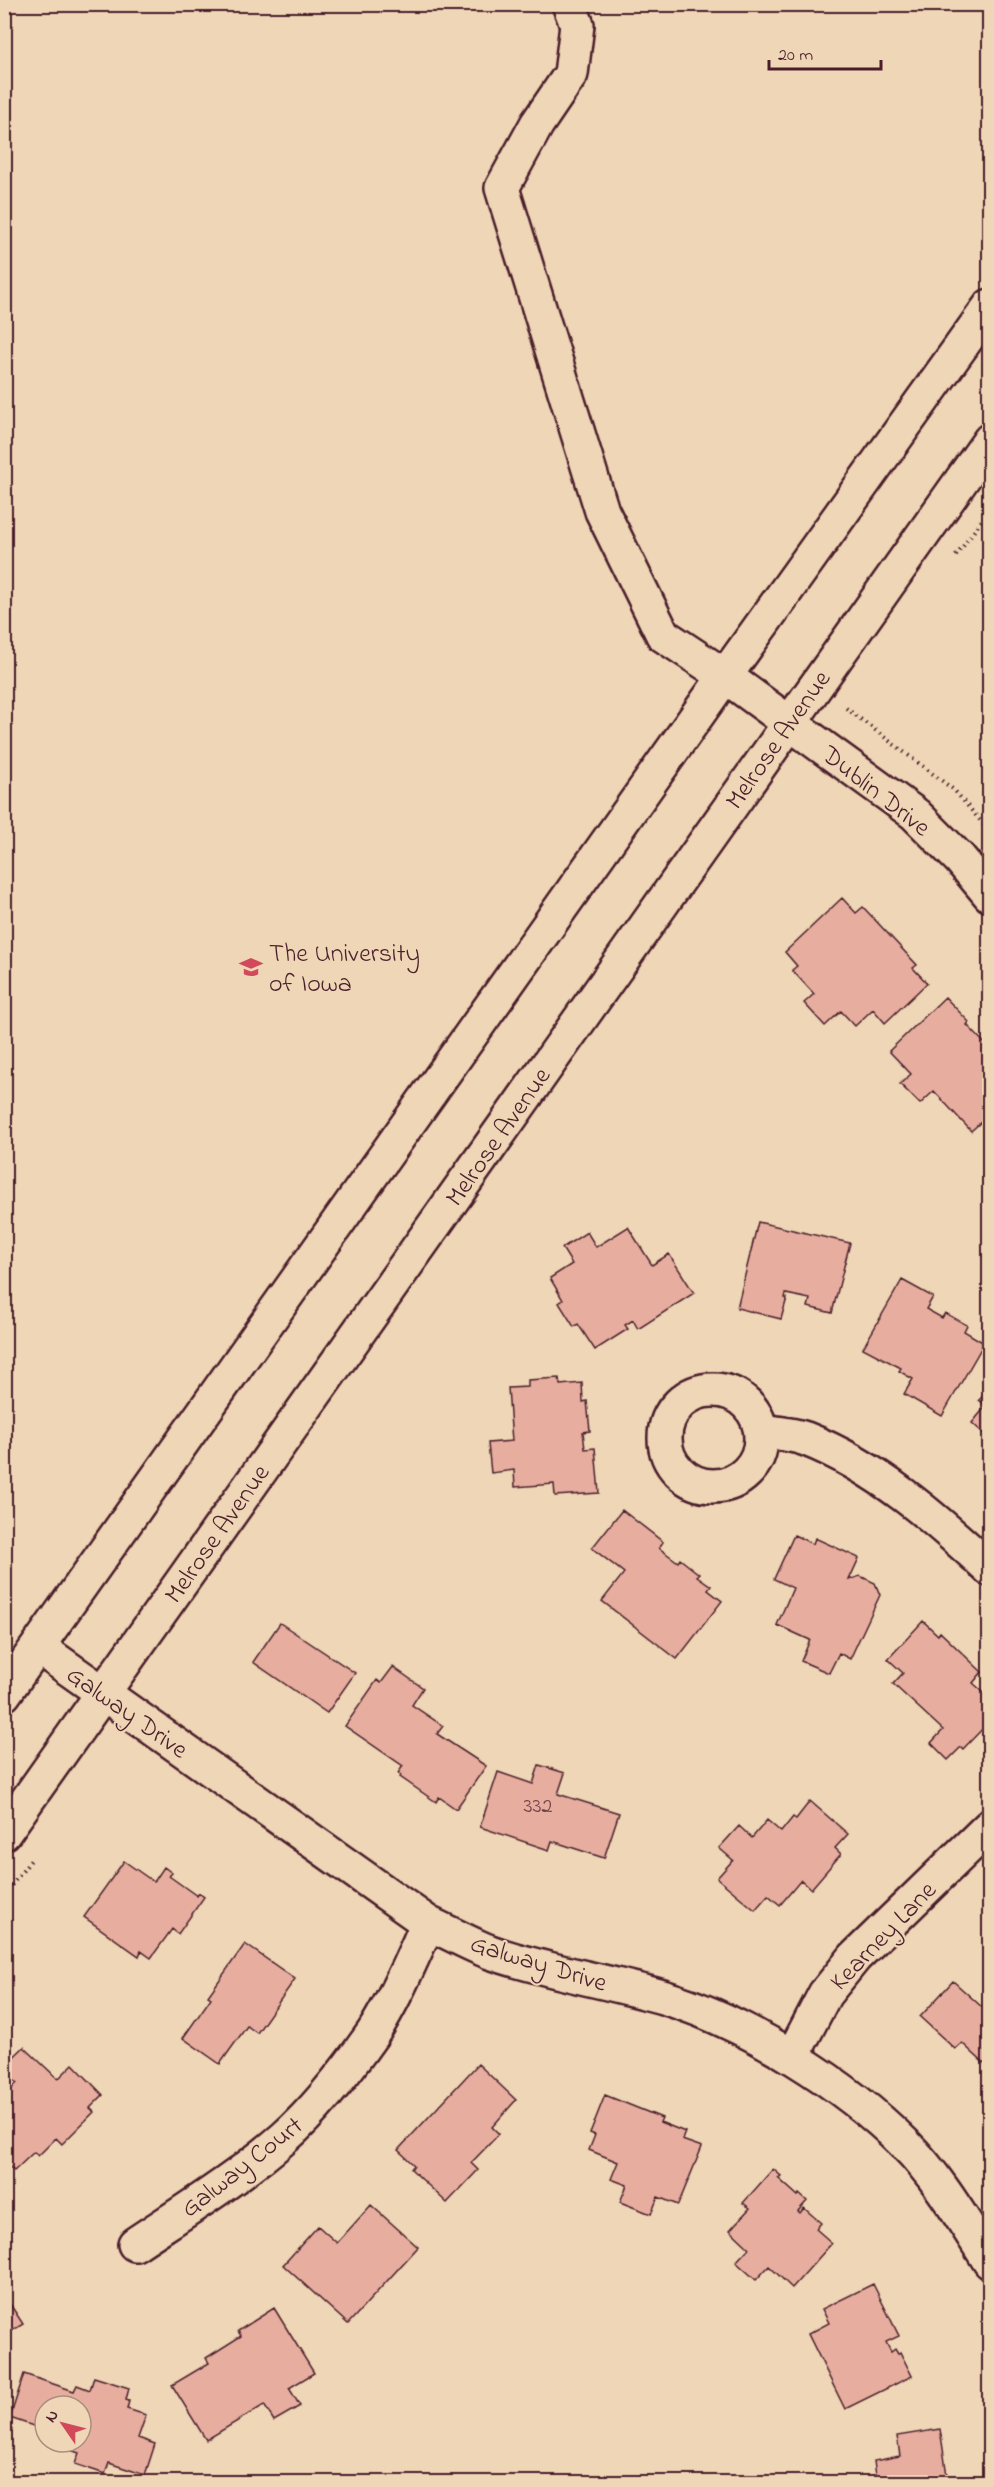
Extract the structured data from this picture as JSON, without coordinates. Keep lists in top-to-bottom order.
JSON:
{
  "streets": {
    "main road": [
      "Melrose Avenue",
      "Dublin Drive",
      "Galway Drive",
      "Kearney Lane",
      "Galway Court"
    ]
  },
  "crossings": [
    ["Melrose Avenue", "Dublin Drive"],
    ["Melrose Avenue", "Galway Drive"],
    ["Galway Drive", "Kearney Lane"],
    ["Galway Drive", "Galway Court"]
  ],
  "places": {
    "school or university": ["The University of Iowa"]
  },
  "house_numbers": ["332"],
  "scale_bar": "20 m",
  "north": "top left"
}
